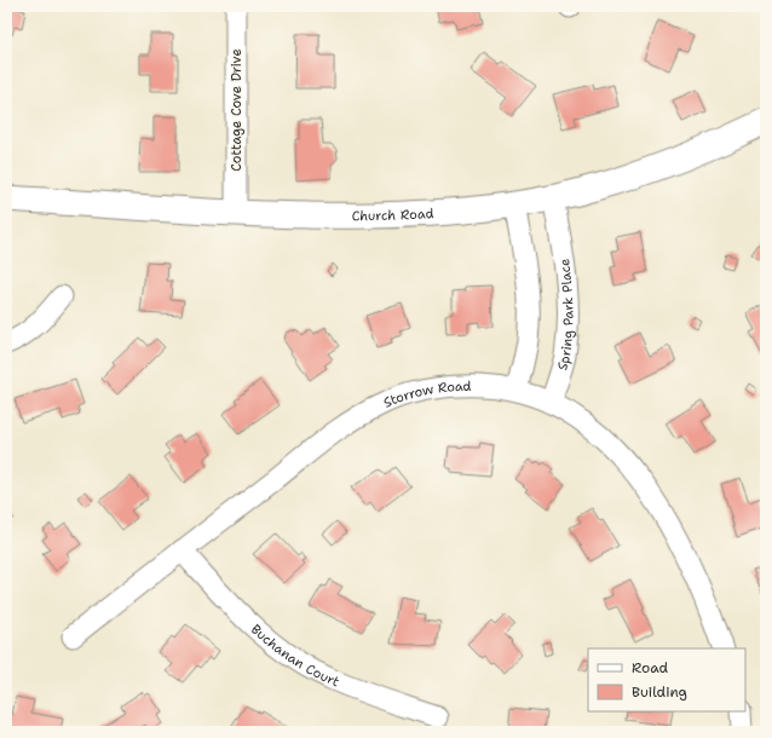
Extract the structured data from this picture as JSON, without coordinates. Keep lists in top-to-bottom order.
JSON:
{
  "streets": {
    "street": [
      "Cottage Cove Drive",
      "Church Road",
      "Spring Park Place",
      "Storrow Road",
      "Buchanan Court"
    ]
  },
  "crossings": [
    ["Cottage Cove Drive", "Church Road"],
    ["Church Road", "Spring Park Place"],
    ["Spring Park Place", "Storrow Road"],
    ["Storrow Road", "Buchanan Court"]
  ],
  "legend": ["Road", "Building"]
}
